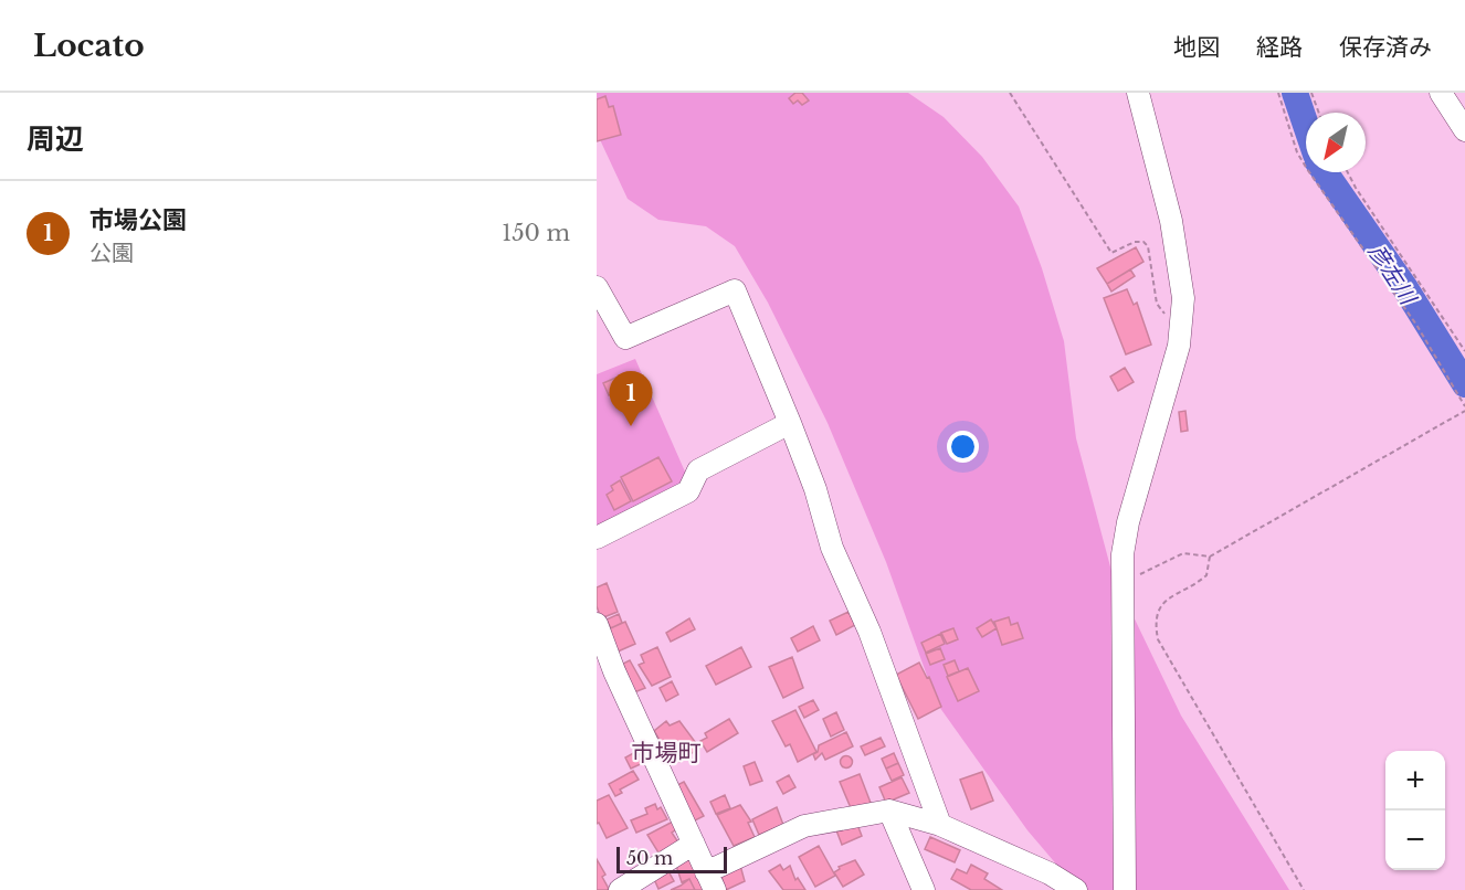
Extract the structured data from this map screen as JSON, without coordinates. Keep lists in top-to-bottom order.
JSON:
{
  "districts": ["市場町"],
  "water": ["彦左川"],
  "scale_bar": "50 m",
  "north": "bottom left",
  "page": {
    "header": "Locato",
    "nav": ["地図", "経路", "保存済み"],
    "heading": "周辺",
    "list": [
      {
        "mark": "1",
        "name": "市場公園",
        "note": "公園",
        "value": "150 m"
      }
    ],
    "pins": "1",
    "map_buttons": ["+", "−"],
    "scale": "50 m"
  }
}
